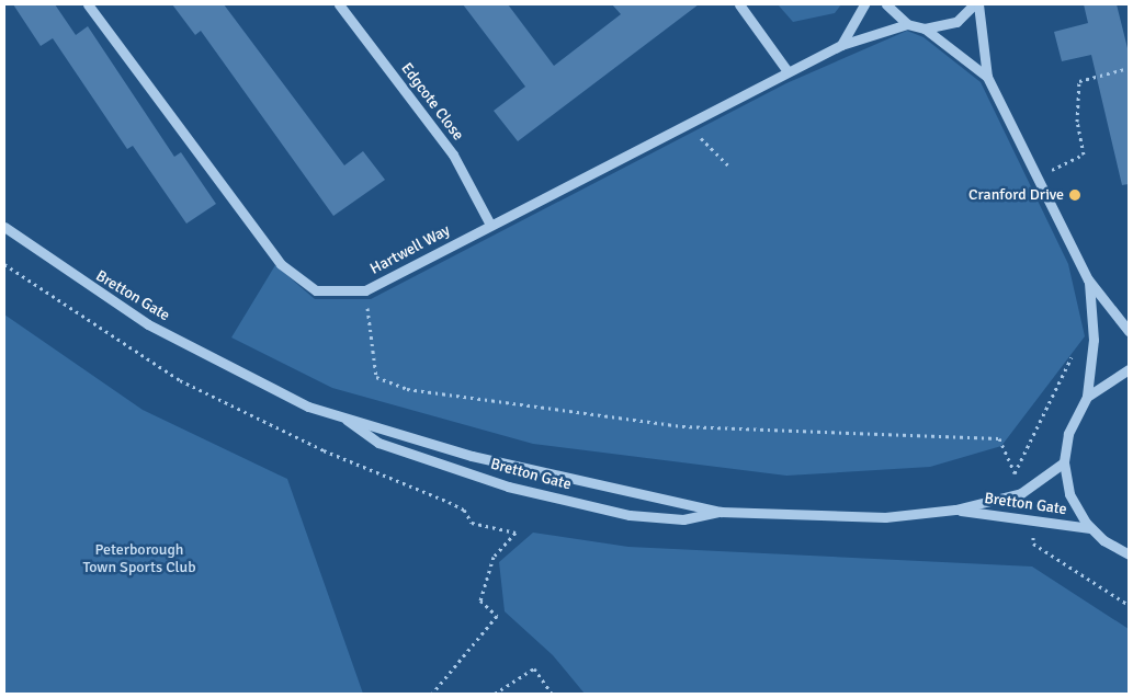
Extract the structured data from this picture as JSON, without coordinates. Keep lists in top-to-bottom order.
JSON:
{
  "streets": {
    "street": ["Edgcote Close", "Hartwell Way", "Bretton Gate"]
  },
  "crossings": [
    ["Edgcote Close", "Hartwell Way"]
  ],
  "parks": ["Peterborough Town Sports Club"],
  "places": ["Cranford Drive"]
}
